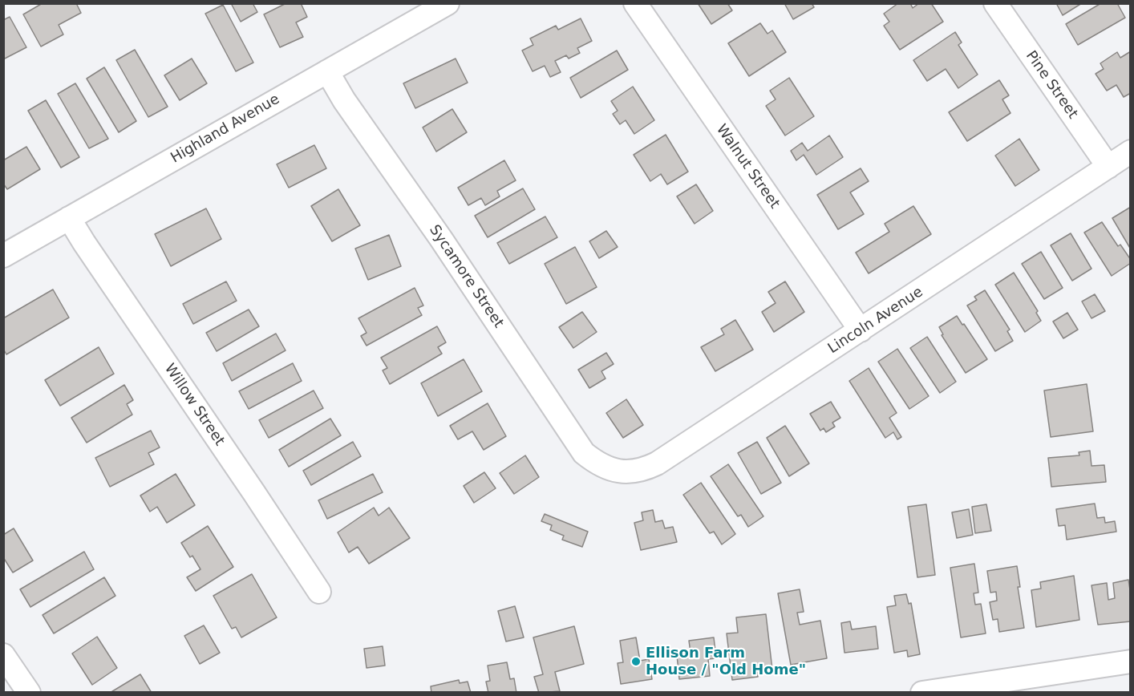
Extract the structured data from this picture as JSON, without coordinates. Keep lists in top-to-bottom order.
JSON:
{
  "streets": {
    "street": [
      "Pine Street",
      "Highland Avenue",
      "Walnut Street",
      "Sycamore Street",
      "Lincoln Avenue",
      "Willow Street"
    ]
  },
  "crossings": [
    ["Pine Street", "Lincoln Avenue"],
    ["Highland Avenue", "Sycamore Street"],
    ["Highland Avenue", "Willow Street"],
    ["Walnut Street", "Lincoln Avenue"],
    ["Sycamore Street", "Lincoln Avenue"]
  ],
  "places": ["Ellison Farm House / \"Old Home\""]
}
